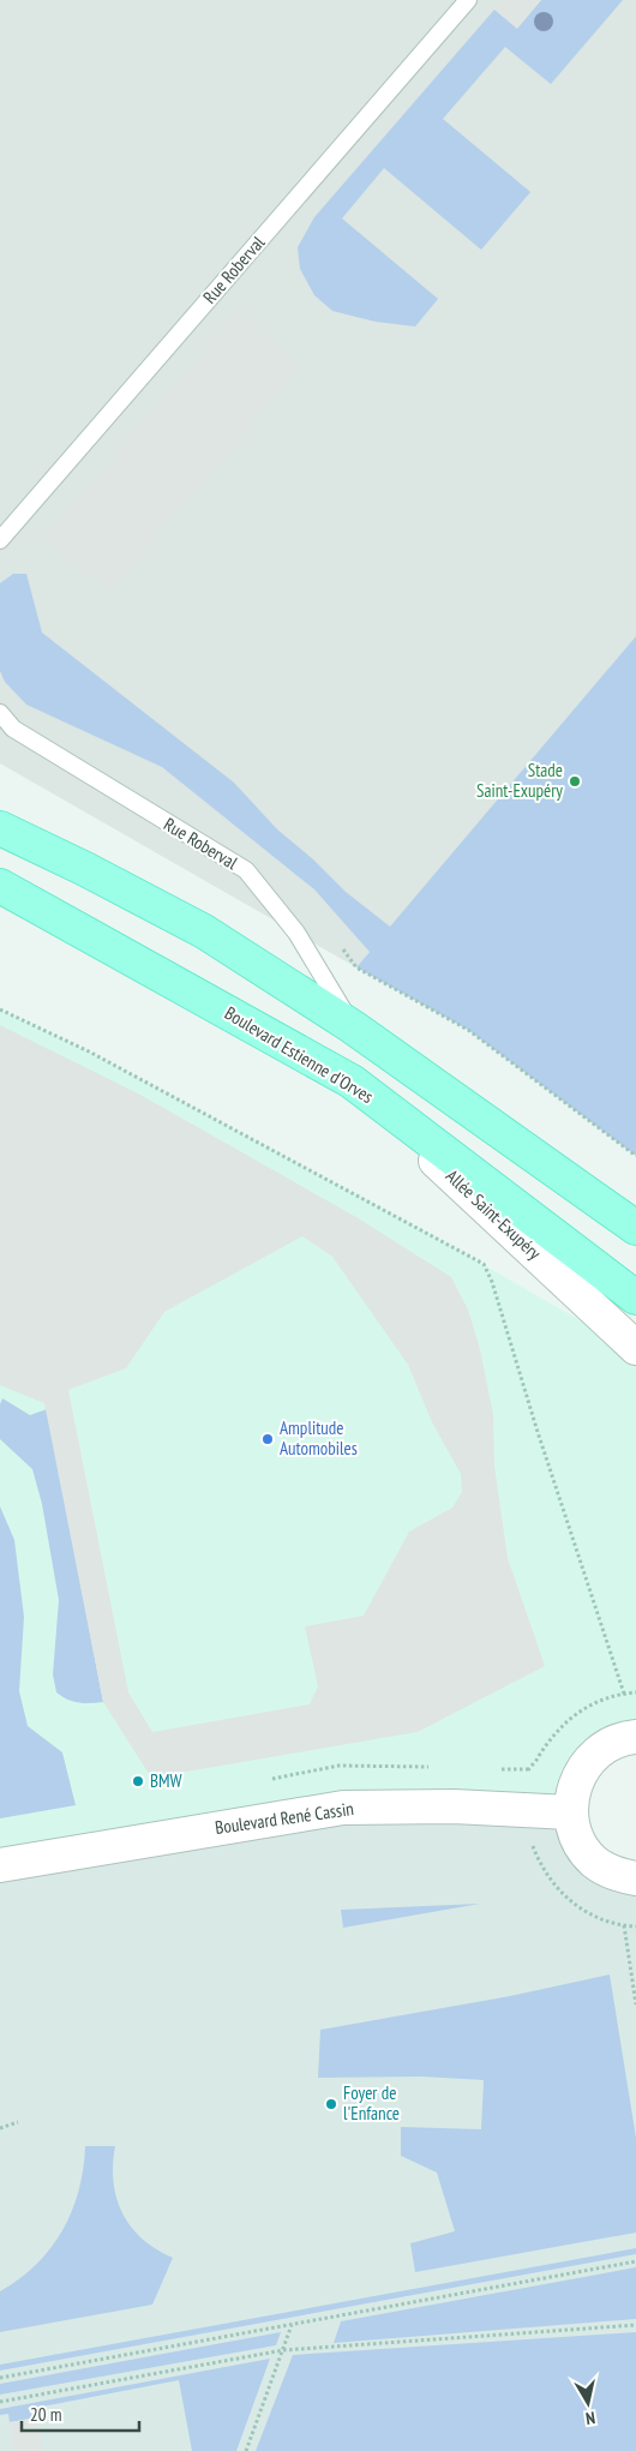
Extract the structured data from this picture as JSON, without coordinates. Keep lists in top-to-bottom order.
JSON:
{
  "streets": {
    "main road": ["Boulevard Estienne d'Orves"],
    "street": ["Allée Saint-Exupéry", "Boulevard René Cassin"],
    "lane": ["Rue Roberval"]
  },
  "crossings": [
    ["Boulevard Estienne d'Orves", "Allée Saint-Exupéry"]
  ],
  "places": [
    "Stade Saint-Exupéry",
    "Amplitude Automobiles",
    "BMW",
    "Foyer de l'Enfance"
  ],
  "scale_bar": "20 m",
  "north": "bottom"
}
